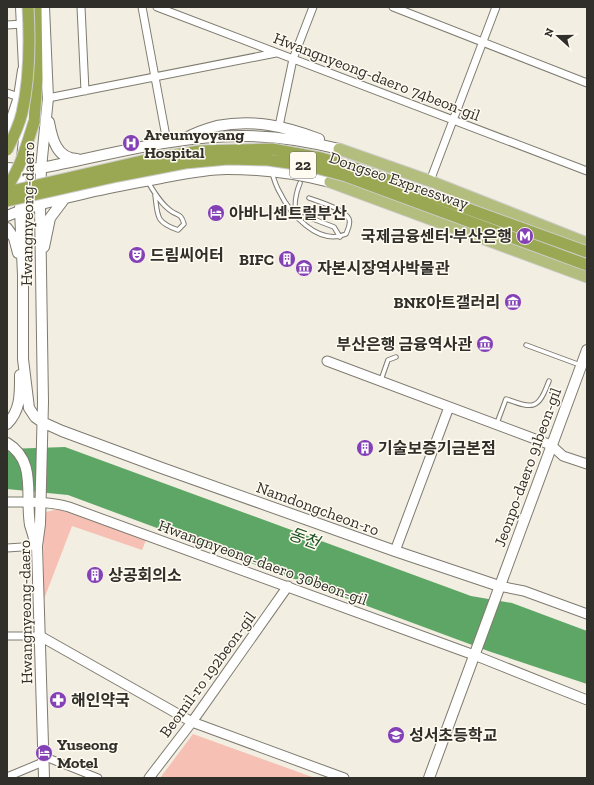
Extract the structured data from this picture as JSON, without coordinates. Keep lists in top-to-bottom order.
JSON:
{
  "streets": {
    "highway": ["22", "Dongseo Expressway"],
    "main road": ["Hwangnyeong-daero", "Jeonpo-daero 91beon-gil", "Namdongcheon-ro"],
    "street": ["Hwangnyeong-daero 74beon-gil", "Hwangnyeong-daero 30beon-gil", "Beomil-ro 192beon-gil"]
  },
  "crossings": [
    ["Hwangnyeong-daero", "Namdongcheon-ro"],
    ["Hwangnyeong-daero", "Hwangnyeong-daero 30beon-gil"],
    ["Jeonpo-daero 91beon-gil", "Namdongcheon-ro"],
    ["Jeonpo-daero 91beon-gil", "Hwangnyeong-daero 30beon-gil"],
    ["Hwangnyeong-daero 30beon-gil", "Beomil-ro 192beon-gil"]
  ],
  "water": ["동천"],
  "places": {
    "hospital": ["Areumyoyang Hospital"],
    "hotel": ["아바니센트럴부산", "Yuseong Motel"],
    "metro station": ["국제금융센터·부산은행"],
    "theatre": ["드림씨어터"],
    "building": ["BIFC", "기술보증기금본점", "상공회의소"],
    "museum": ["자본시장역사박물관", "BNK아트갤러리", "부산은행 금융역사관"],
    "pharmacy": ["해인약국"],
    "school or university": ["성서초등학교"]
  },
  "north": "left"
}
